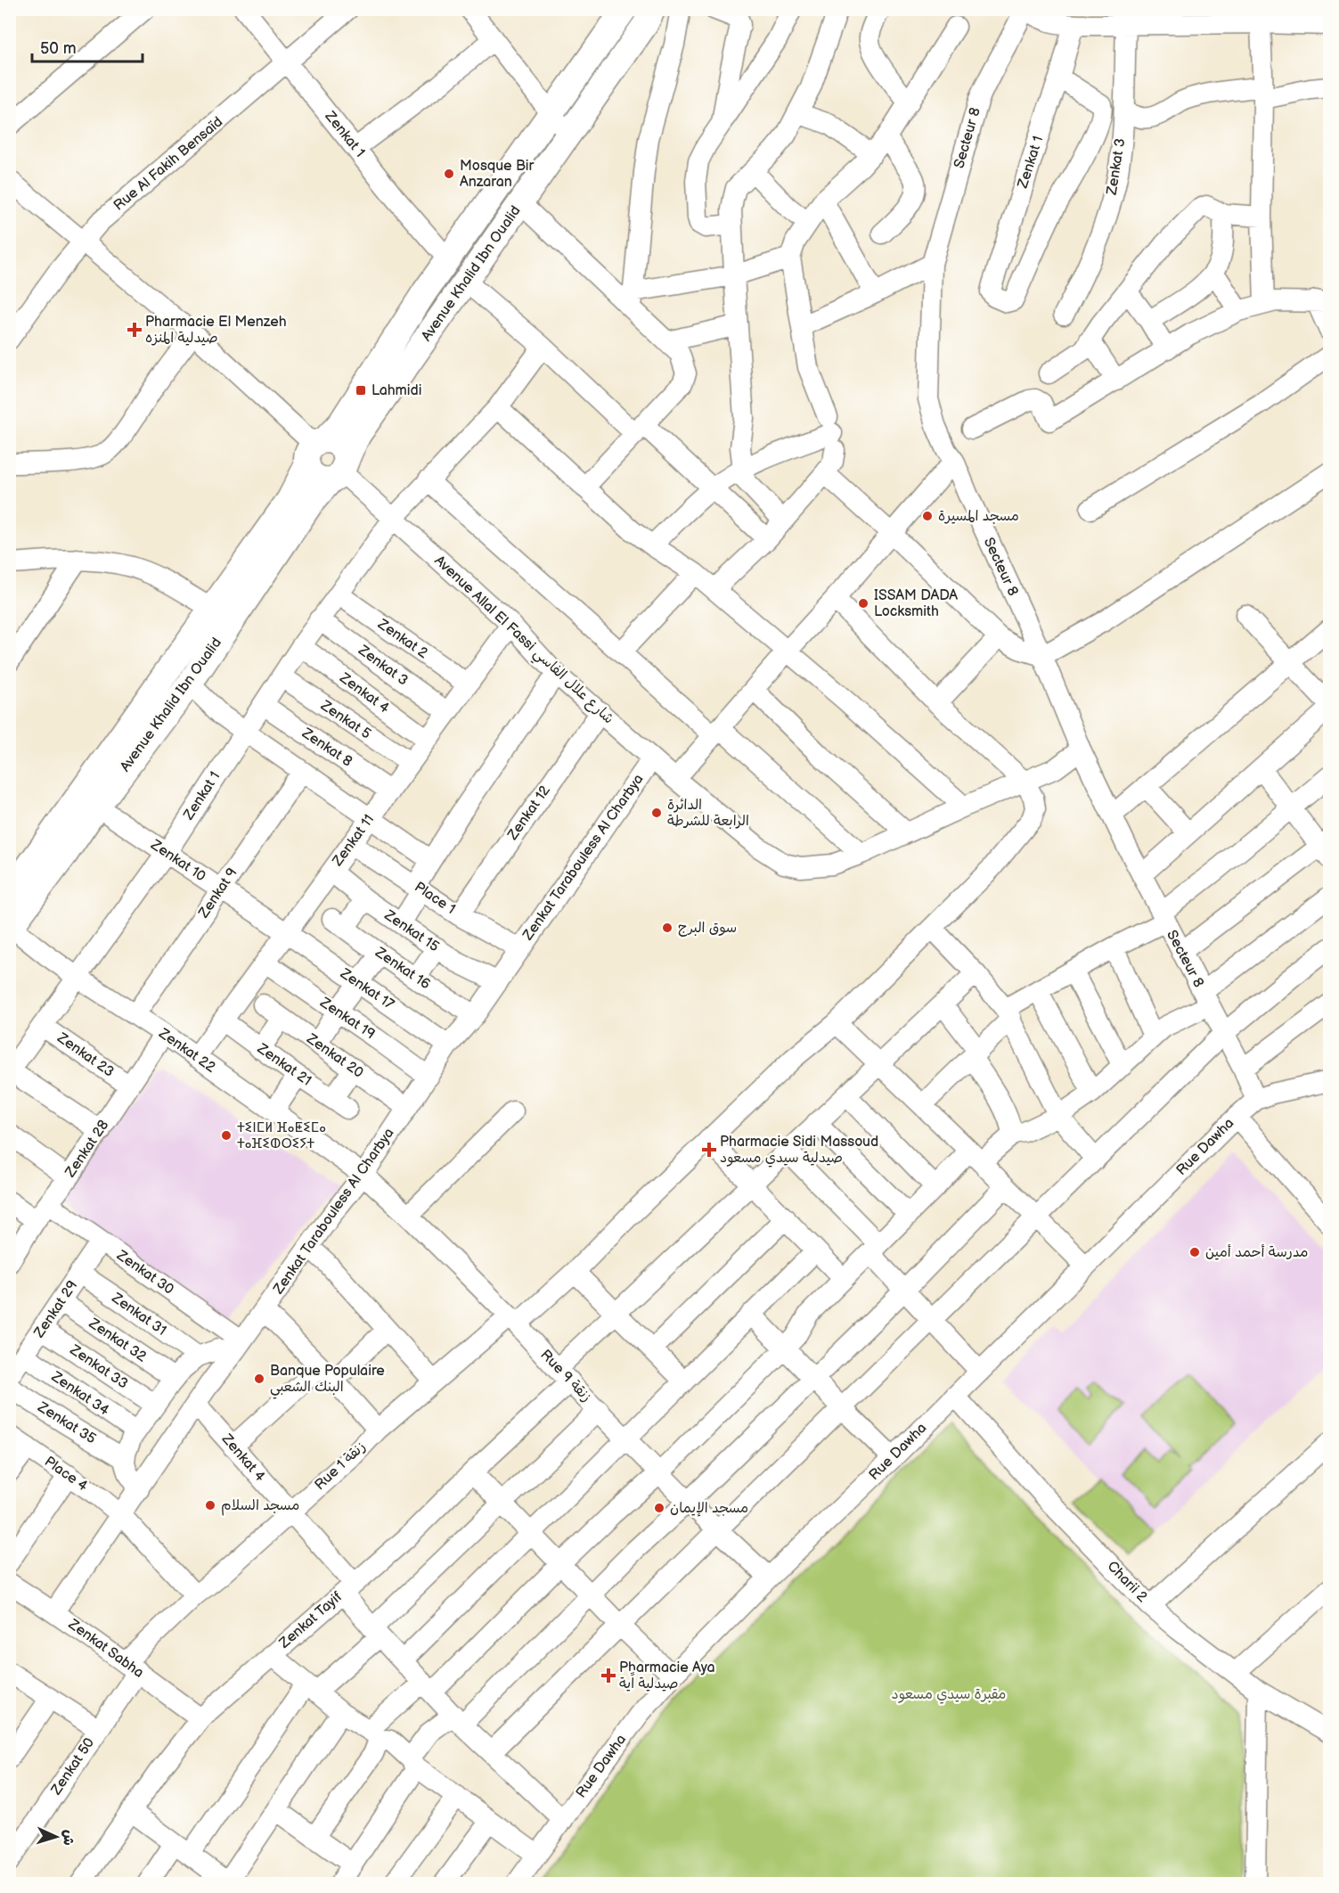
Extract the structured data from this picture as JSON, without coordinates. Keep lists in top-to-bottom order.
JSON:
{
  "streets": {
    "main road": ["Avenue Khalid Ibn Oualid"],
    "street": [
      "Zenkat 1",
      "Secteur 8",
      "Rue Al Fakih Bensaïd",
      "Zenkat 3",
      "Zenkat 2",
      "Avenue Allal El Fassi شارع علال الفاسي",
      "Zenkat 4",
      "Zenkat 5",
      "Zenkat 8",
      "Zenkat 12",
      "Zenkat 11",
      "Zenkat Tarabouless Al Charbya",
      "Zenkat 10",
      "Zenkat 9",
      "Place 1",
      "Zenkat 15",
      "Zenkat 16",
      "Zenkat 17",
      "Zenkat 19",
      "Zenkat 22",
      "Zenkat 23",
      "Zenkat 20",
      "Zenkat 21",
      "Rue Dawha",
      "Zenkat 28",
      "Zenkat 30",
      "Zenkat 29",
      "Zenkat 31",
      "Zenkat 32",
      "Zenkat 33",
      "Rue 9 زنقة",
      "Zenkat 34",
      "Zenkat 35",
      "Rue 1 زنقة",
      "Place 4",
      "Charii 2",
      "Zenkat Tayif",
      "Zenkat Sabha",
      "Zenkat 50"
    ]
  },
  "crossings": [
    ["Zenkat 1", "Rue Al Fakih Bensaïd"],
    ["Zenkat 1", "Zenkat 3"],
    ["Zenkat 1", "Avenue Khalid Ibn Oualid"],
    ["Zenkat 1", "Zenkat 2"],
    ["Zenkat 1", "Avenue Allal El Fassi شارع علال الفاسي"],
    ["Zenkat 1", "Zenkat 4"],
    ["Zenkat 1", "Zenkat 5"],
    ["Zenkat 1", "Zenkat 8"],
    ["Zenkat 1", "Zenkat 10"],
    ["Zenkat 1", "Zenkat 22"],
    ["Zenkat 1", "Zenkat 23"],
    ["Secteur 8", "Rue Dawha"],
    ["Zenkat 3", "Zenkat 11"],
    ["Avenue Khalid Ibn Oualid", "Avenue Allal El Fassi شارع علال الفاسي"],
    ["Avenue Khalid Ibn Oualid", "Zenkat 10"],
    ["Avenue Khalid Ibn Oualid", "Zenkat 22"],
    ["Zenkat 2", "Zenkat 11"],
    ["Avenue Allal El Fassi شارع علال الفاسي", "Zenkat 12"],
    ["Avenue Allal El Fassi شارع علال الفاسي", "Zenkat 11"],
    ["Avenue Allal El Fassi شارع علال الفاسي", "Zenkat Tarabouless Al Charbya"],
    ["Zenkat 4", "Zenkat 11"],
    ["Zenkat 4", "Zenkat Tarabouless Al Charbya"],
    ["Zenkat 4", "Rue Dawha"],
    ["Zenkat 4", "Rue 1 زنقة"],
    ["Zenkat 4", "Zenkat Tayif"],
    ["Zenkat 5", "Zenkat 11"],
    ["Zenkat 8", "Zenkat 11"],
    ["Zenkat 12", "Place 1"],
    ["Zenkat 11", "Zenkat 10"],
    ["Zenkat 11", "Place 1"],
    ["Zenkat 11", "Zenkat 15"],
    ["Zenkat 11", "Zenkat 17"],
    ["Zenkat 11", "Zenkat 19"],
    ["Zenkat 11", "Zenkat 22"],
    ["Zenkat 11", "Zenkat 21"],
    ["Zenkat Tarabouless Al Charbya", "Place 1"],
    ["Zenkat Tarabouless Al Charbya", "Zenkat 15"],
    ["Zenkat Tarabouless Al Charbya", "Zenkat 16"],
    ["Zenkat Tarabouless Al Charbya", "Zenkat 17"],
    ["Zenkat Tarabouless Al Charbya", "Zenkat 19"],
    ["Zenkat Tarabouless Al Charbya", "Zenkat 22"],
    ["Zenkat Tarabouless Al Charbya", "Zenkat 20"],
    ["Zenkat Tarabouless Al Charbya", "Zenkat 30"],
    ["Zenkat Tarabouless Al Charbya", "Rue 9 زنقة"],
    ["Zenkat Tarabouless Al Charbya", "Place 4"],
    ["Zenkat Tarabouless Al Charbya", "Zenkat Sabha"],
    ["Zenkat 10", "Zenkat 9"],
    ["Zenkat 10", "Zenkat 17"],
    ["Zenkat 9", "Zenkat 22"],
    ["Zenkat 15", "Zenkat 16"],
    ["Zenkat 22", "Zenkat 28"],
    ["Zenkat 22", "Rue 9 زنقة"],
    ["Zenkat 23", "Zenkat 28"],
    ["Zenkat 20", "Zenkat 21"],
    ["Rue Dawha", "Rue 9 زنقة"],
    ["Rue Dawha", "Charii 2"],
    ["Zenkat 28", "Zenkat 30"],
    ["Zenkat 30", "Zenkat 29"],
    ["Zenkat 29", "Zenkat 31"],
    ["Zenkat 29", "Zenkat 32"],
    ["Zenkat 29", "Zenkat 33"],
    ["Zenkat 29", "Zenkat 34"],
    ["Rue 9 زنقة", "Rue 1 زنقة"],
    ["Rue 9 زنقة", "Zenkat Tayif"],
    ["Rue 1 زنقة", "Place 4"],
    ["Rue 1 زنقة", "Zenkat Sabha"],
    ["Rue 1 زنقة", "Zenkat 50"],
    ["Zenkat Tayif", "Zenkat Sabha"],
    ["Zenkat Sabha", "Zenkat 50"]
  ],
  "parks": ["مقبرة سيدي مسعود"],
  "places": {
    "other": [
      "Mosque Bir Anzaran",
      "مسجد المسيرة",
      "ISSAM DADA Locksmith",
      "الدائرة الرابعة للشرطة",
      "سوق البرج",
      "ⵜⵉⵏⵎⵍ ⴼⴰⵟⵉⵎⴰ ⵜⴰⴼⵉⵀⵔⵉⵢⵜ",
      "مدرسة أحمد أمين",
      "Banque Populaire البنك الشعبي",
      "مسجد السلام",
      "مسجد الإيمان"
    ],
    "health": ["Pharmacie El Menzeh صيدلية المنزه", "Pharmacie Sidi Massoud صيدلية سيدي مسعود", "Pharmacie Aya صيدلية اًية"],
    "transit": ["Lahmidi"]
  },
  "scale_bar": "50 m",
  "north": "right"
}
